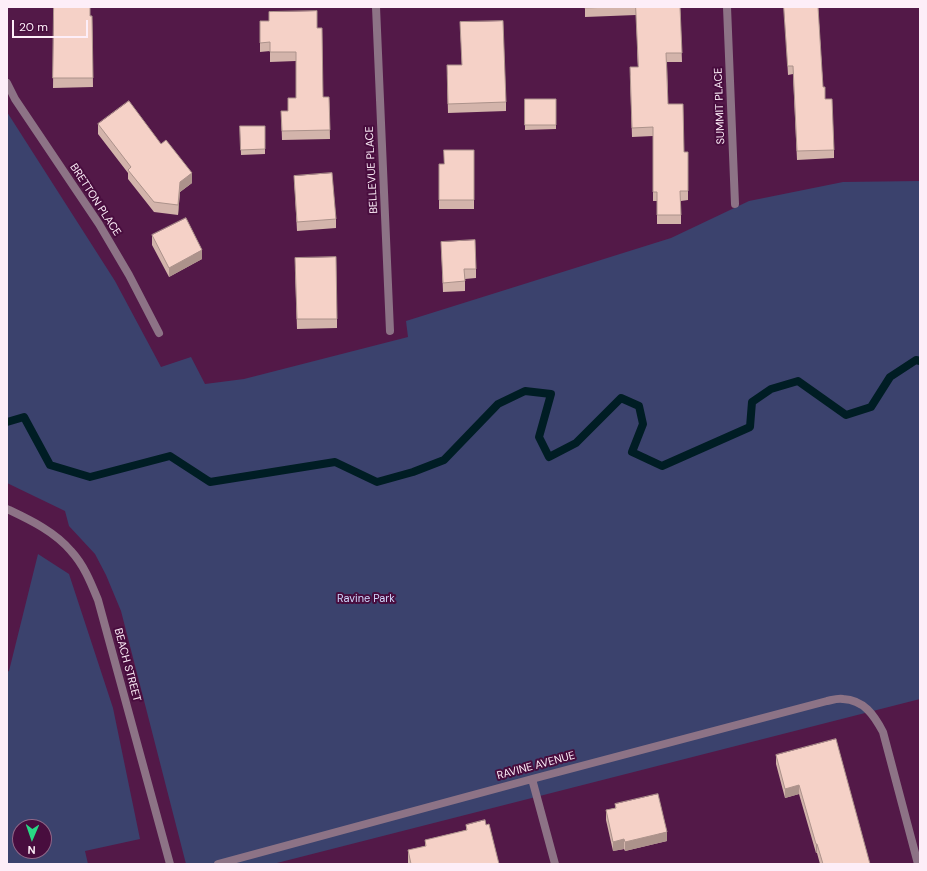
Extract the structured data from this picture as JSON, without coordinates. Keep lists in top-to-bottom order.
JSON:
{
  "streets": {
    "street": [
      "SUMMIT PLACE",
      "BELLEVUE PLACE",
      "BRETTON PLACE",
      "BEACH STREET",
      "RAVINE AVENUE"
    ]
  },
  "parks": ["Ravine Park"],
  "scale_bar": "20 m",
  "north": "bottom"
}
